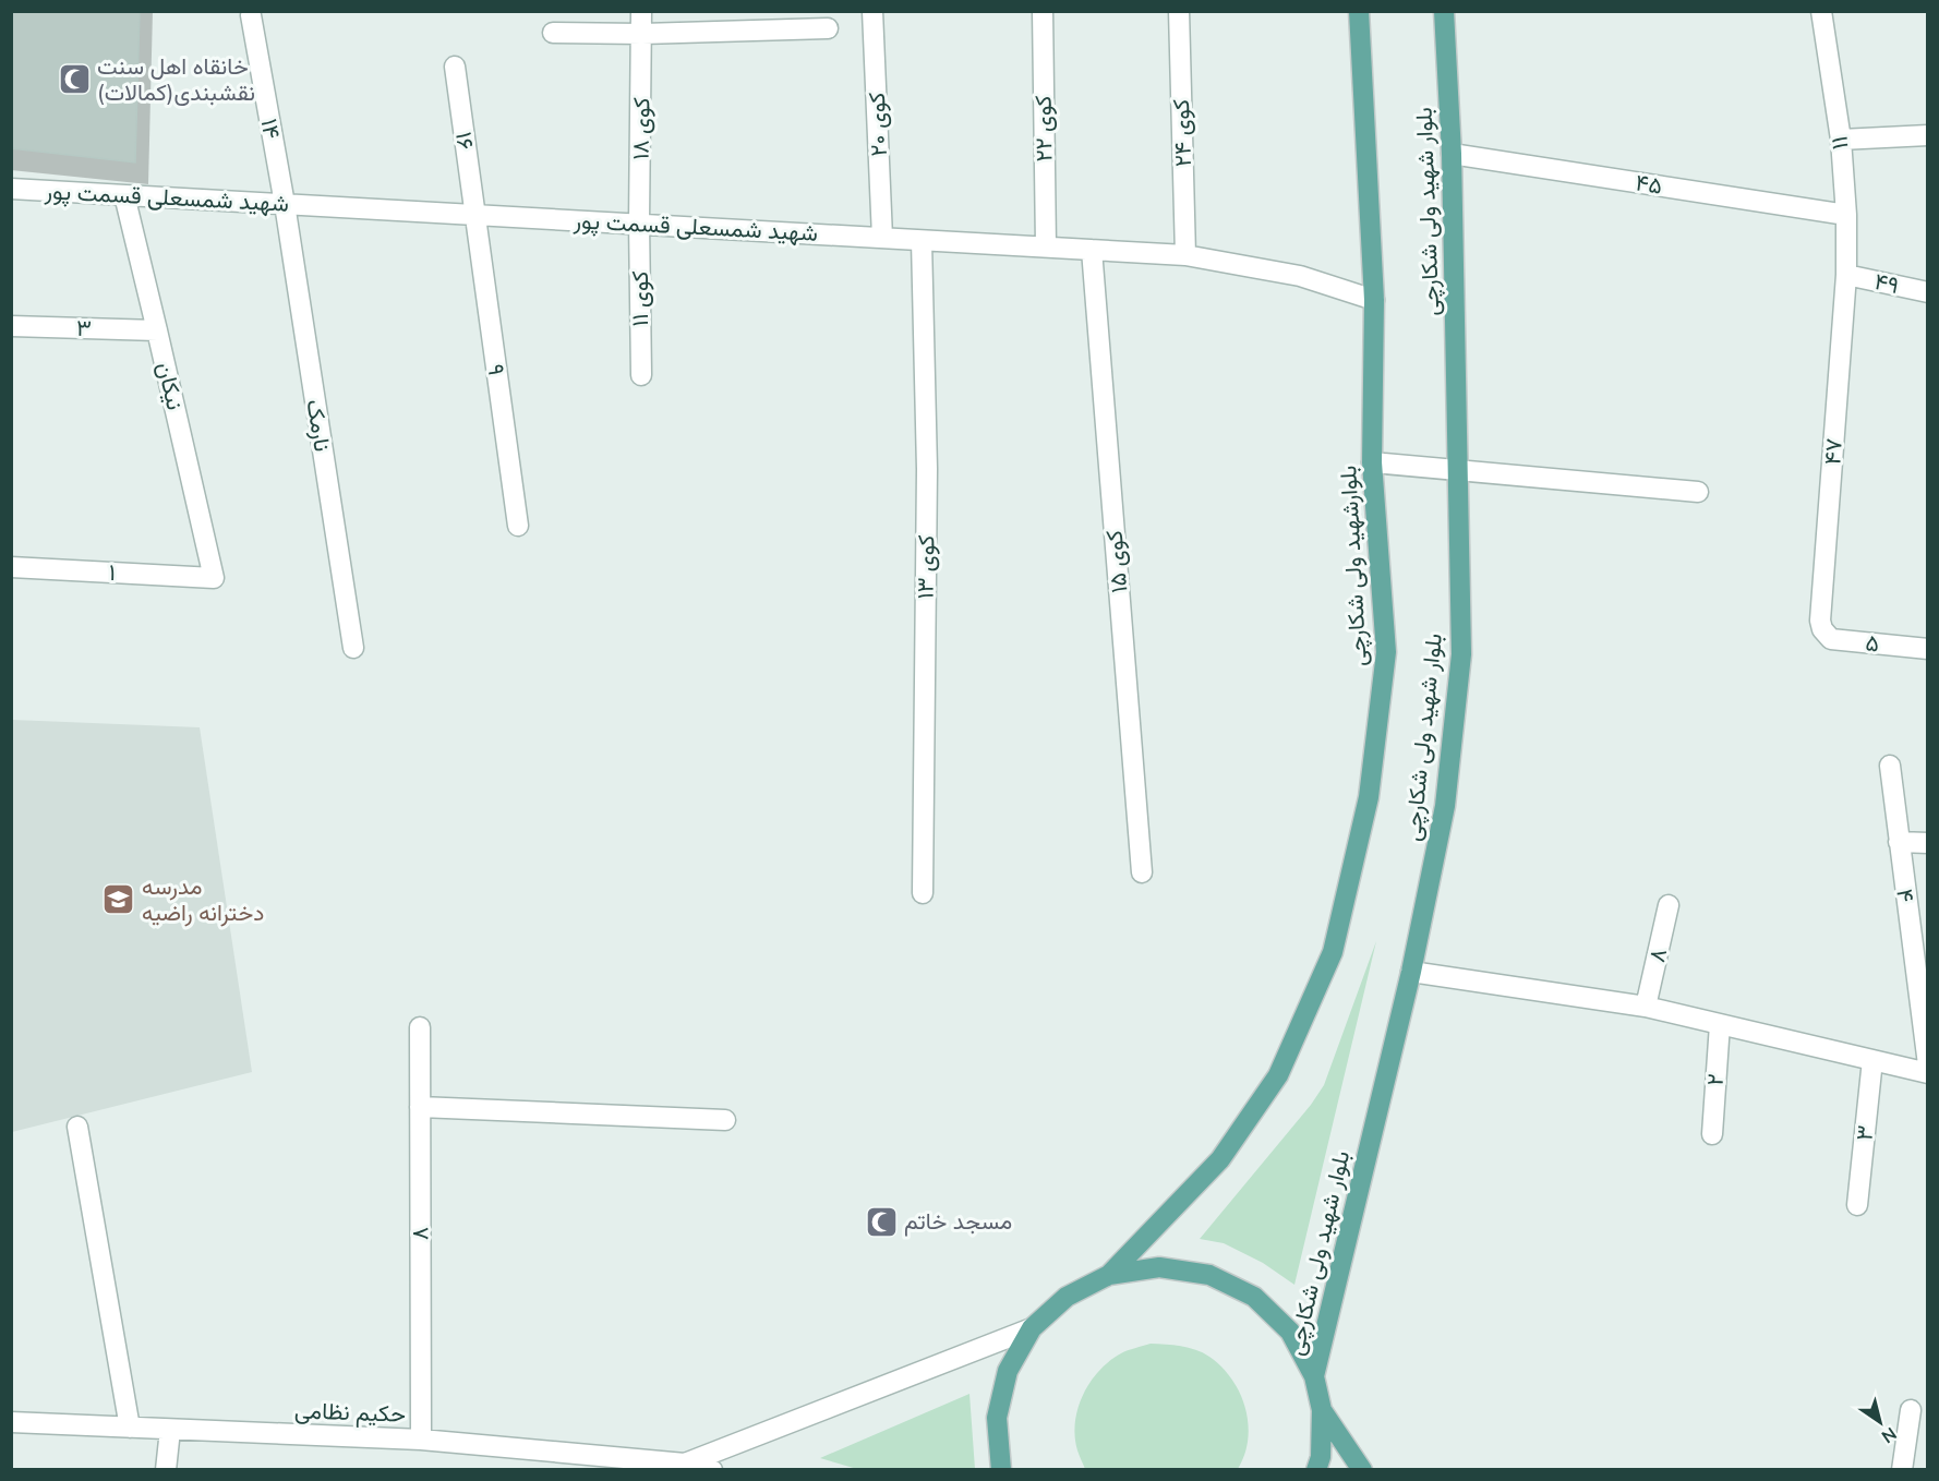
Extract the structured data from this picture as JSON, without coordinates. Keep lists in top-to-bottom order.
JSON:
{
  "streets": {
    "main road": ["بلوار شهید ولی شکارچی", "بلوارشهید ولی شکارچی"],
    "street": [
      "کوی ۲۰",
      "۱۴",
      "کوی ۱۸",
      "کوی ۲۲",
      "کوی ۲۴",
      "۱۶",
      "۱۱",
      "۴۵",
      "شهید شمسعلی قسمت پور",
      "۴۹",
      "کوی ۱۱",
      "۳",
      "۹",
      "نیکان",
      "نارمک",
      "۴۷",
      "کوی ۱۵",
      "کوی ۱۳",
      "۱",
      "۵",
      "۴",
      "۸",
      "۲",
      "حکیم نظامی"
    ]
  },
  "crossings": [
    ["کوی ۲۰", "شهید شمسعلی قسمت پور"],
    ["۱۴", "شهید شمسعلی قسمت پور"],
    ["۱۴", "نارمک"],
    ["کوی ۱۸", "شهید شمسعلی قسمت پور"],
    ["کوی ۱۸", "کوی ۱۱"],
    ["کوی ۲۲", "شهید شمسعلی قسمت پور"],
    ["کوی ۲۴", "شهید شمسعلی قسمت پور"],
    ["۱۶", "شهید شمسعلی قسمت پور"],
    ["۱۶", "۹"],
    ["۱۱", "۴۵"],
    ["۱۱", "۴۹"],
    ["۱۱", "۴۷"],
    ["۴۵", "بلوار شهید ولی شکارچی"],
    ["شهید شمسعلی قسمت پور", "کوی ۱۱"],
    ["شهید شمسعلی قسمت پور", "۹"],
    ["شهید شمسعلی قسمت پور", "نیکان"],
    ["شهید شمسعلی قسمت پور", "نارمک"],
    ["شهید شمسعلی قسمت پور", "کوی ۱۵"],
    ["شهید شمسعلی قسمت پور", "بلوارشهید ولی شکارچی"],
    ["شهید شمسعلی قسمت پور", "کوی ۱۳"],
    ["۴۹", "۴۷"],
    ["۳", "نیکان"],
    ["نیکان", "۱"],
    ["۴۷", "۵"],
    ["۸", "حکیم نظامی"]
  ],
  "places": {
    "mosque": ["خانقاه اهل سنت نقشبندی(کمالات)", "مسجد خاتم"],
    "school or university": ["مدرسه دخترانه راضیه"]
  },
  "north": "bottom right"
}
